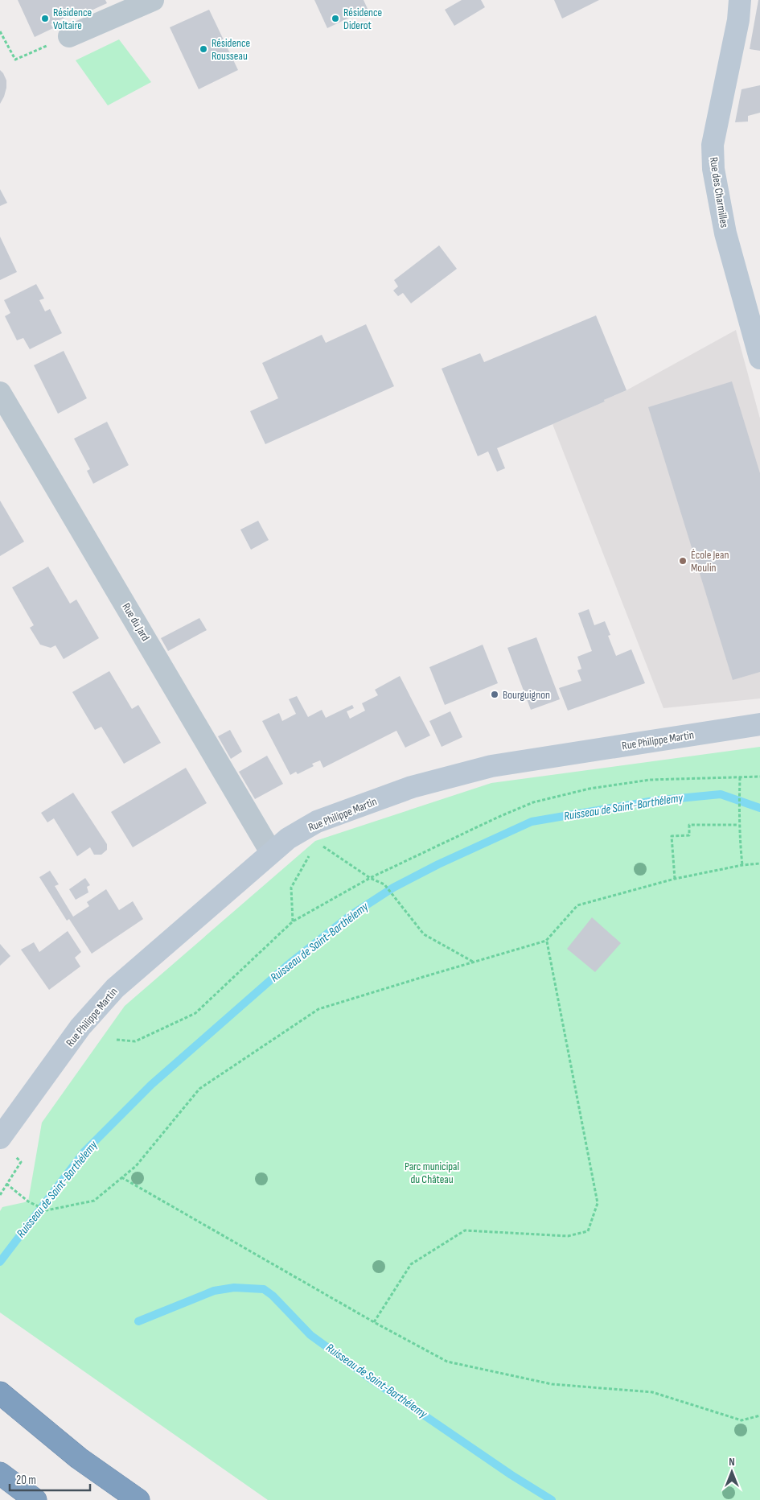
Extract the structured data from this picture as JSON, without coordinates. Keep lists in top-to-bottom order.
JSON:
{
  "streets": {
    "street": ["Rue des Charmilles", "Rue du Jard", "Rue Philippe Martin"]
  },
  "crossings": [
    ["Rue du Jard", "Rue Philippe Martin"]
  ],
  "water": ["Ruisseau de Saint-Barthélemy"],
  "parks": ["Parc municipal du Château"],
  "places": [
    "Résidence Voltaire",
    "Résidence Diderot",
    "Résidence Rousseau",
    "École Jean Moulin",
    "Bourguignon"
  ],
  "scale_bar": "20 m",
  "north": "top"
}
